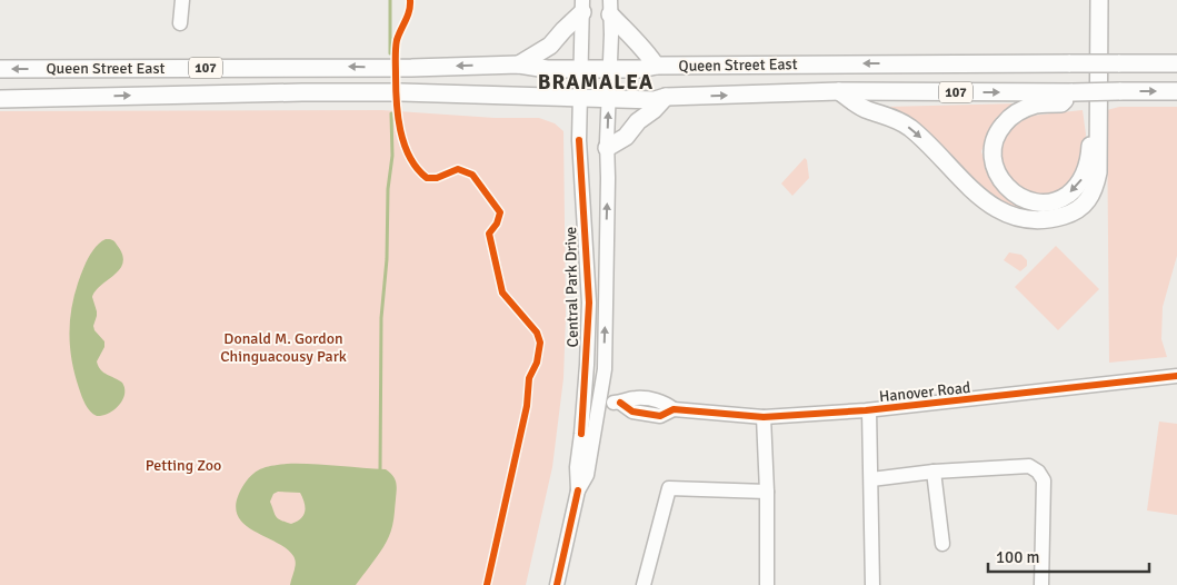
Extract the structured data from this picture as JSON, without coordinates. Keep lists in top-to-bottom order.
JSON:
{
  "streets": {
    "main road": ["Queen Street East", "107"],
    "street": ["Central Park Drive", "Hanover Road"]
  },
  "crossings": [
    ["Queen Street East", "Central Park Drive"],
    ["Central Park Drive", "Hanover Road"]
  ],
  "districts": ["BRAMALEA"],
  "parks": ["Donald M. Gordon Chinguacousy Park", "Petting Zoo"],
  "scale_bar": "100 m"
}
